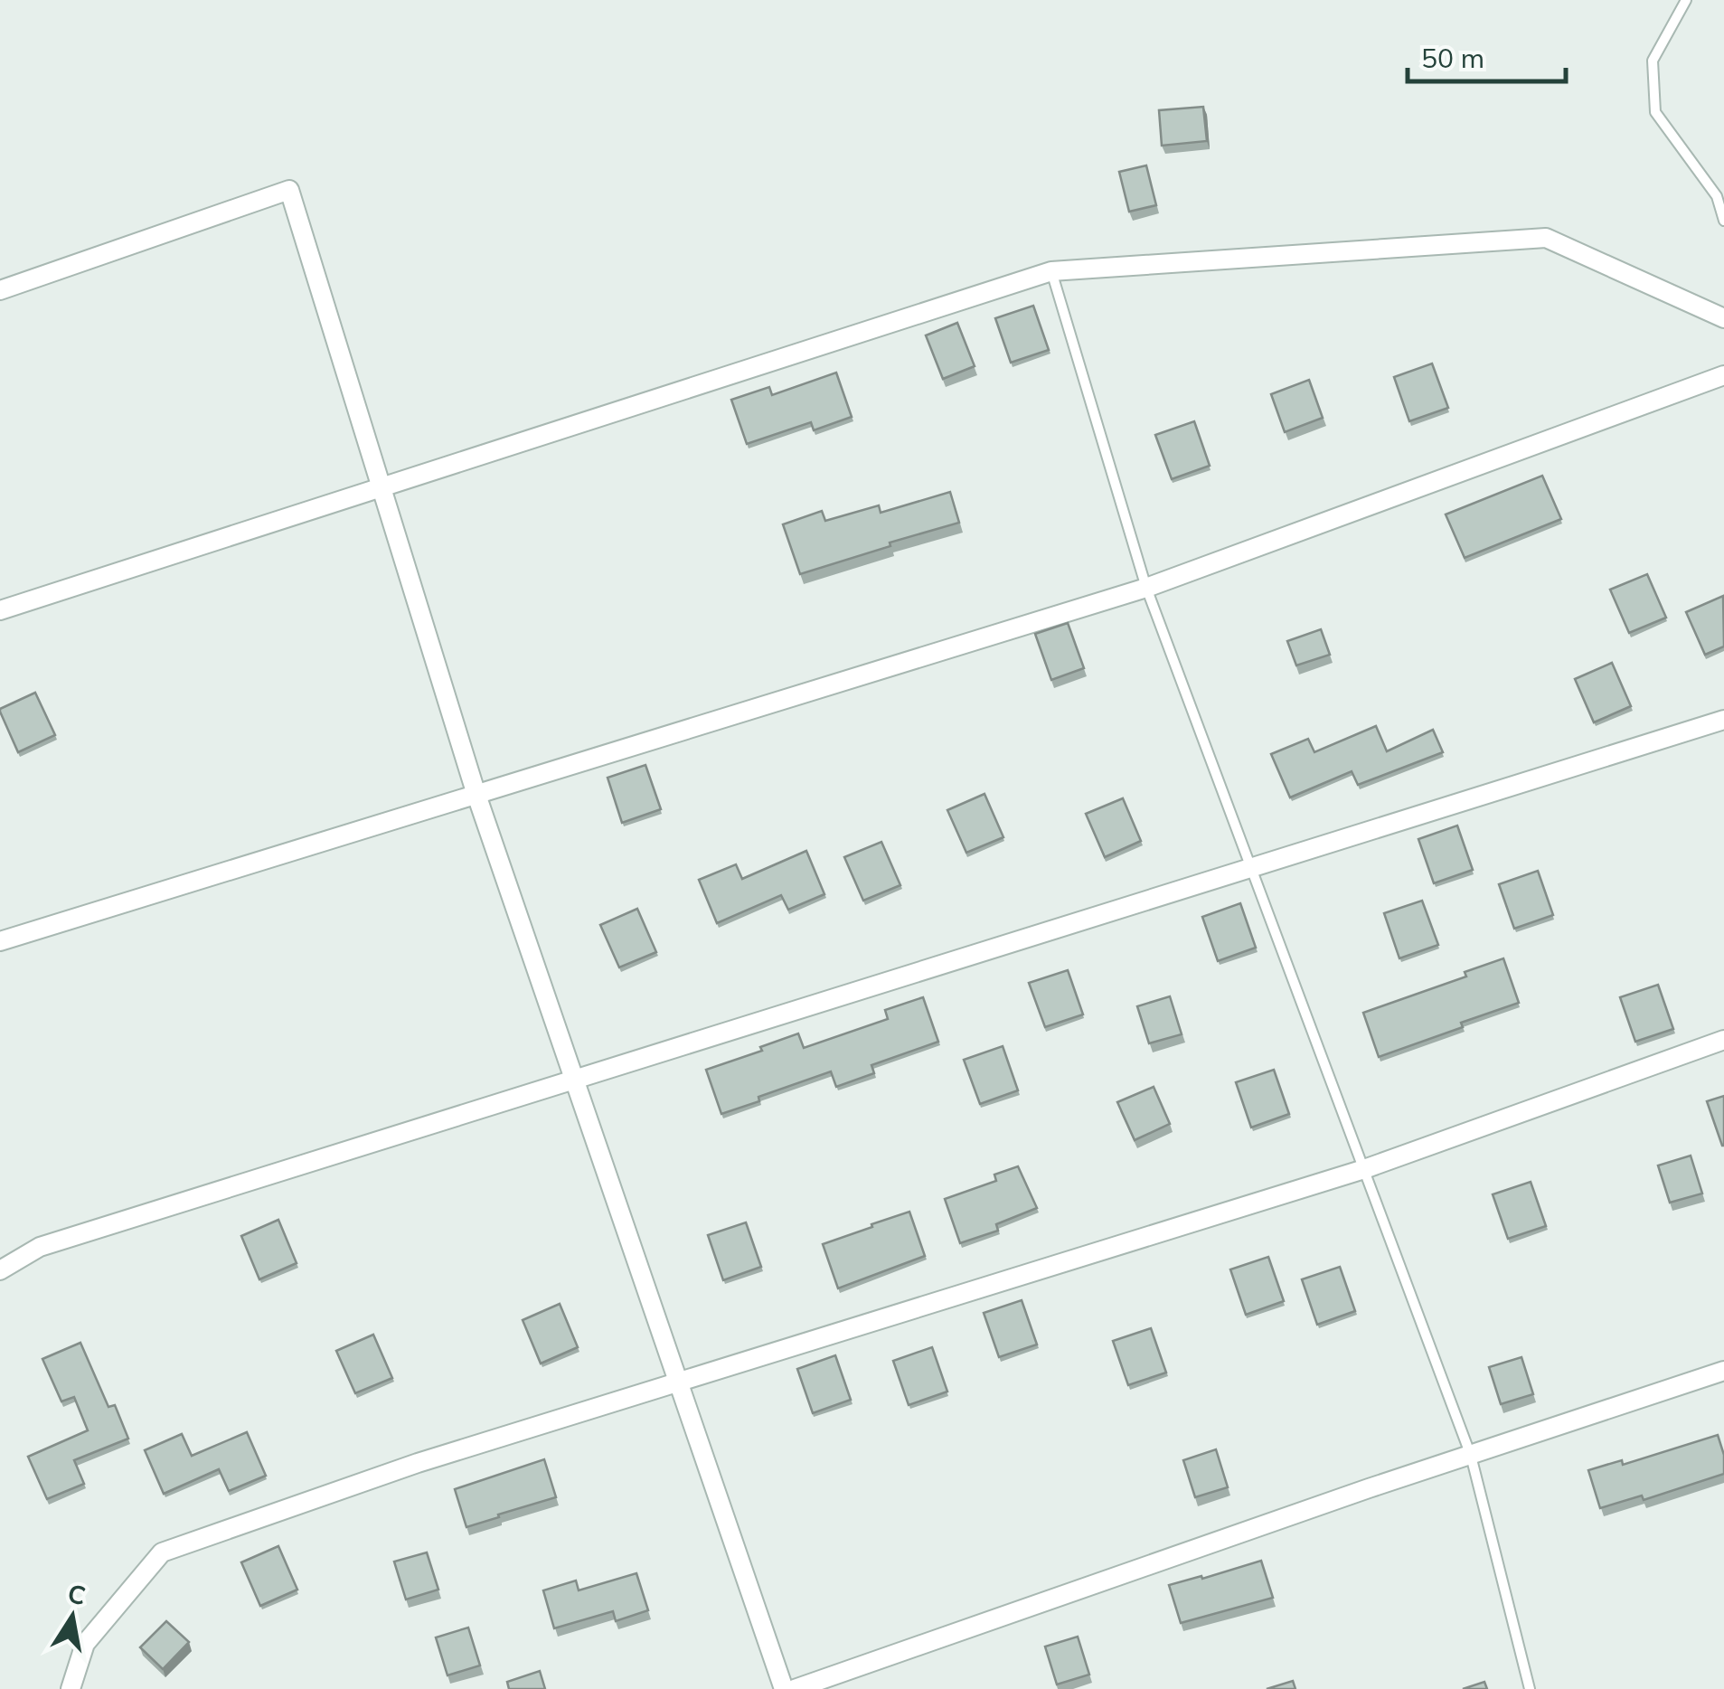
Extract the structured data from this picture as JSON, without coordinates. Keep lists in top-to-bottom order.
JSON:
{
  "scale_bar": "50 m",
  "north": "top"
}
